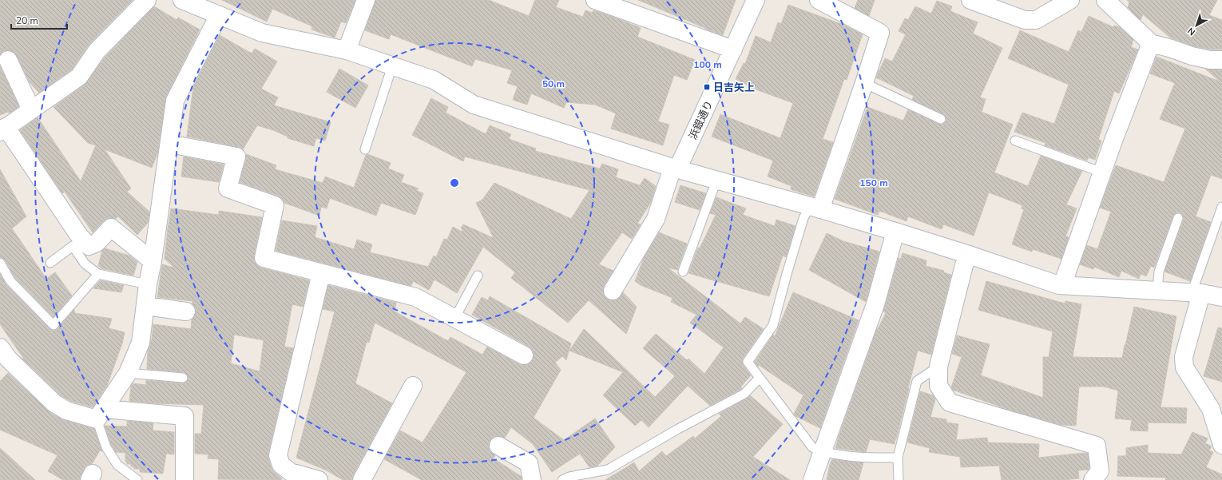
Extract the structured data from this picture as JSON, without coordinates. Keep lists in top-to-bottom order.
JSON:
{
  "streets": {
    "street": ["浜銀通り"]
  },
  "places": {
    "transit": ["日吉矢上"]
  },
  "scale_bar": "20 m",
  "north": "bottom left",
  "rings": ["100 m", "50 m", "150 m"]
}
